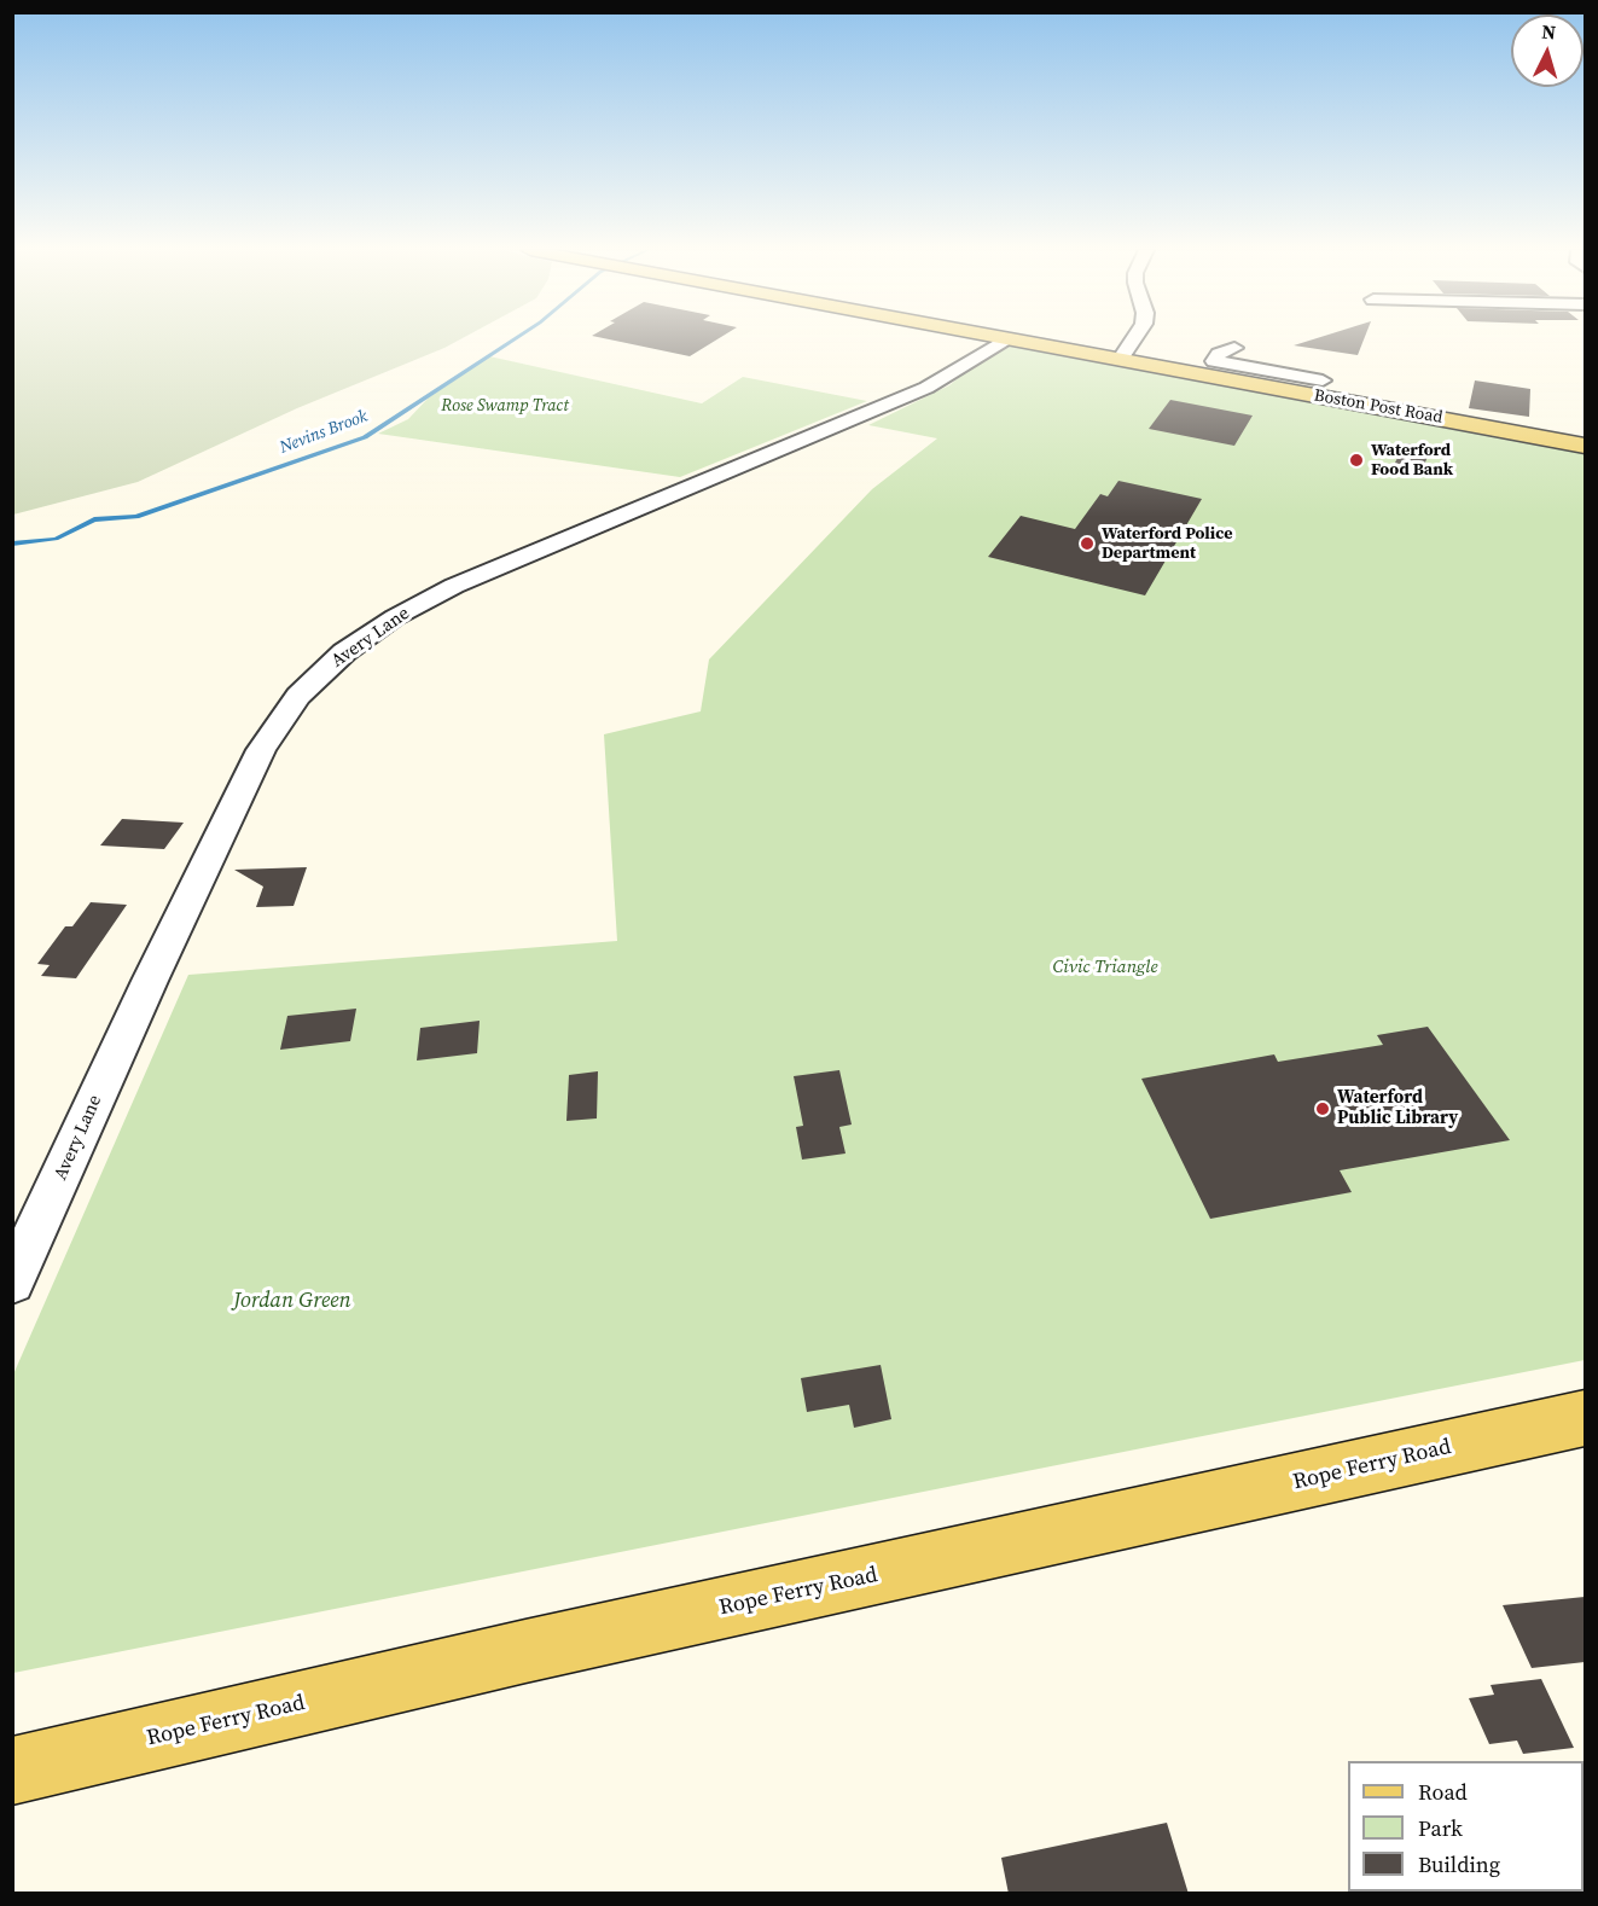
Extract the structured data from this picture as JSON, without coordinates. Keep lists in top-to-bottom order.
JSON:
{
  "streets": {
    "main road": ["Boston Post Road", "Rope Ferry Road"],
    "street": ["Avery Lane"]
  },
  "crossings": [
    ["Boston Post Road", "Avery Lane"]
  ],
  "water": ["Nevins Brook"],
  "parks": ["Rose Swamp Tract", "Civic Triangle", "Jordan Green"],
  "places": ["Waterford Food Bank", "Waterford Police Department", "Waterford Public Library"],
  "legend": ["Road", "Park", "Building"],
  "north": "top"
}
